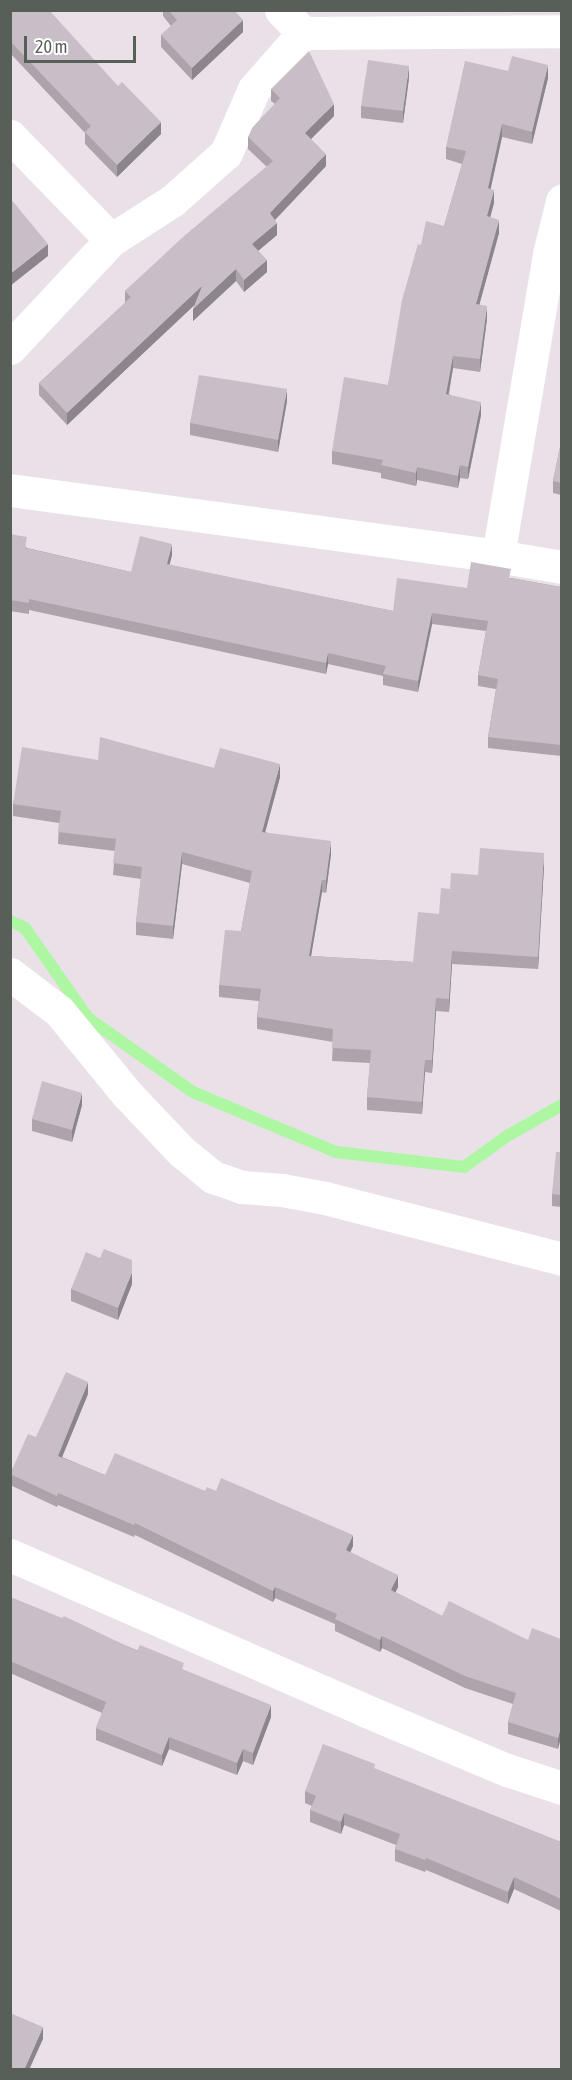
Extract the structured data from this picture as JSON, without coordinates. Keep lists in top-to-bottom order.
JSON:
{
  "scale_bar": "20 m"
}
